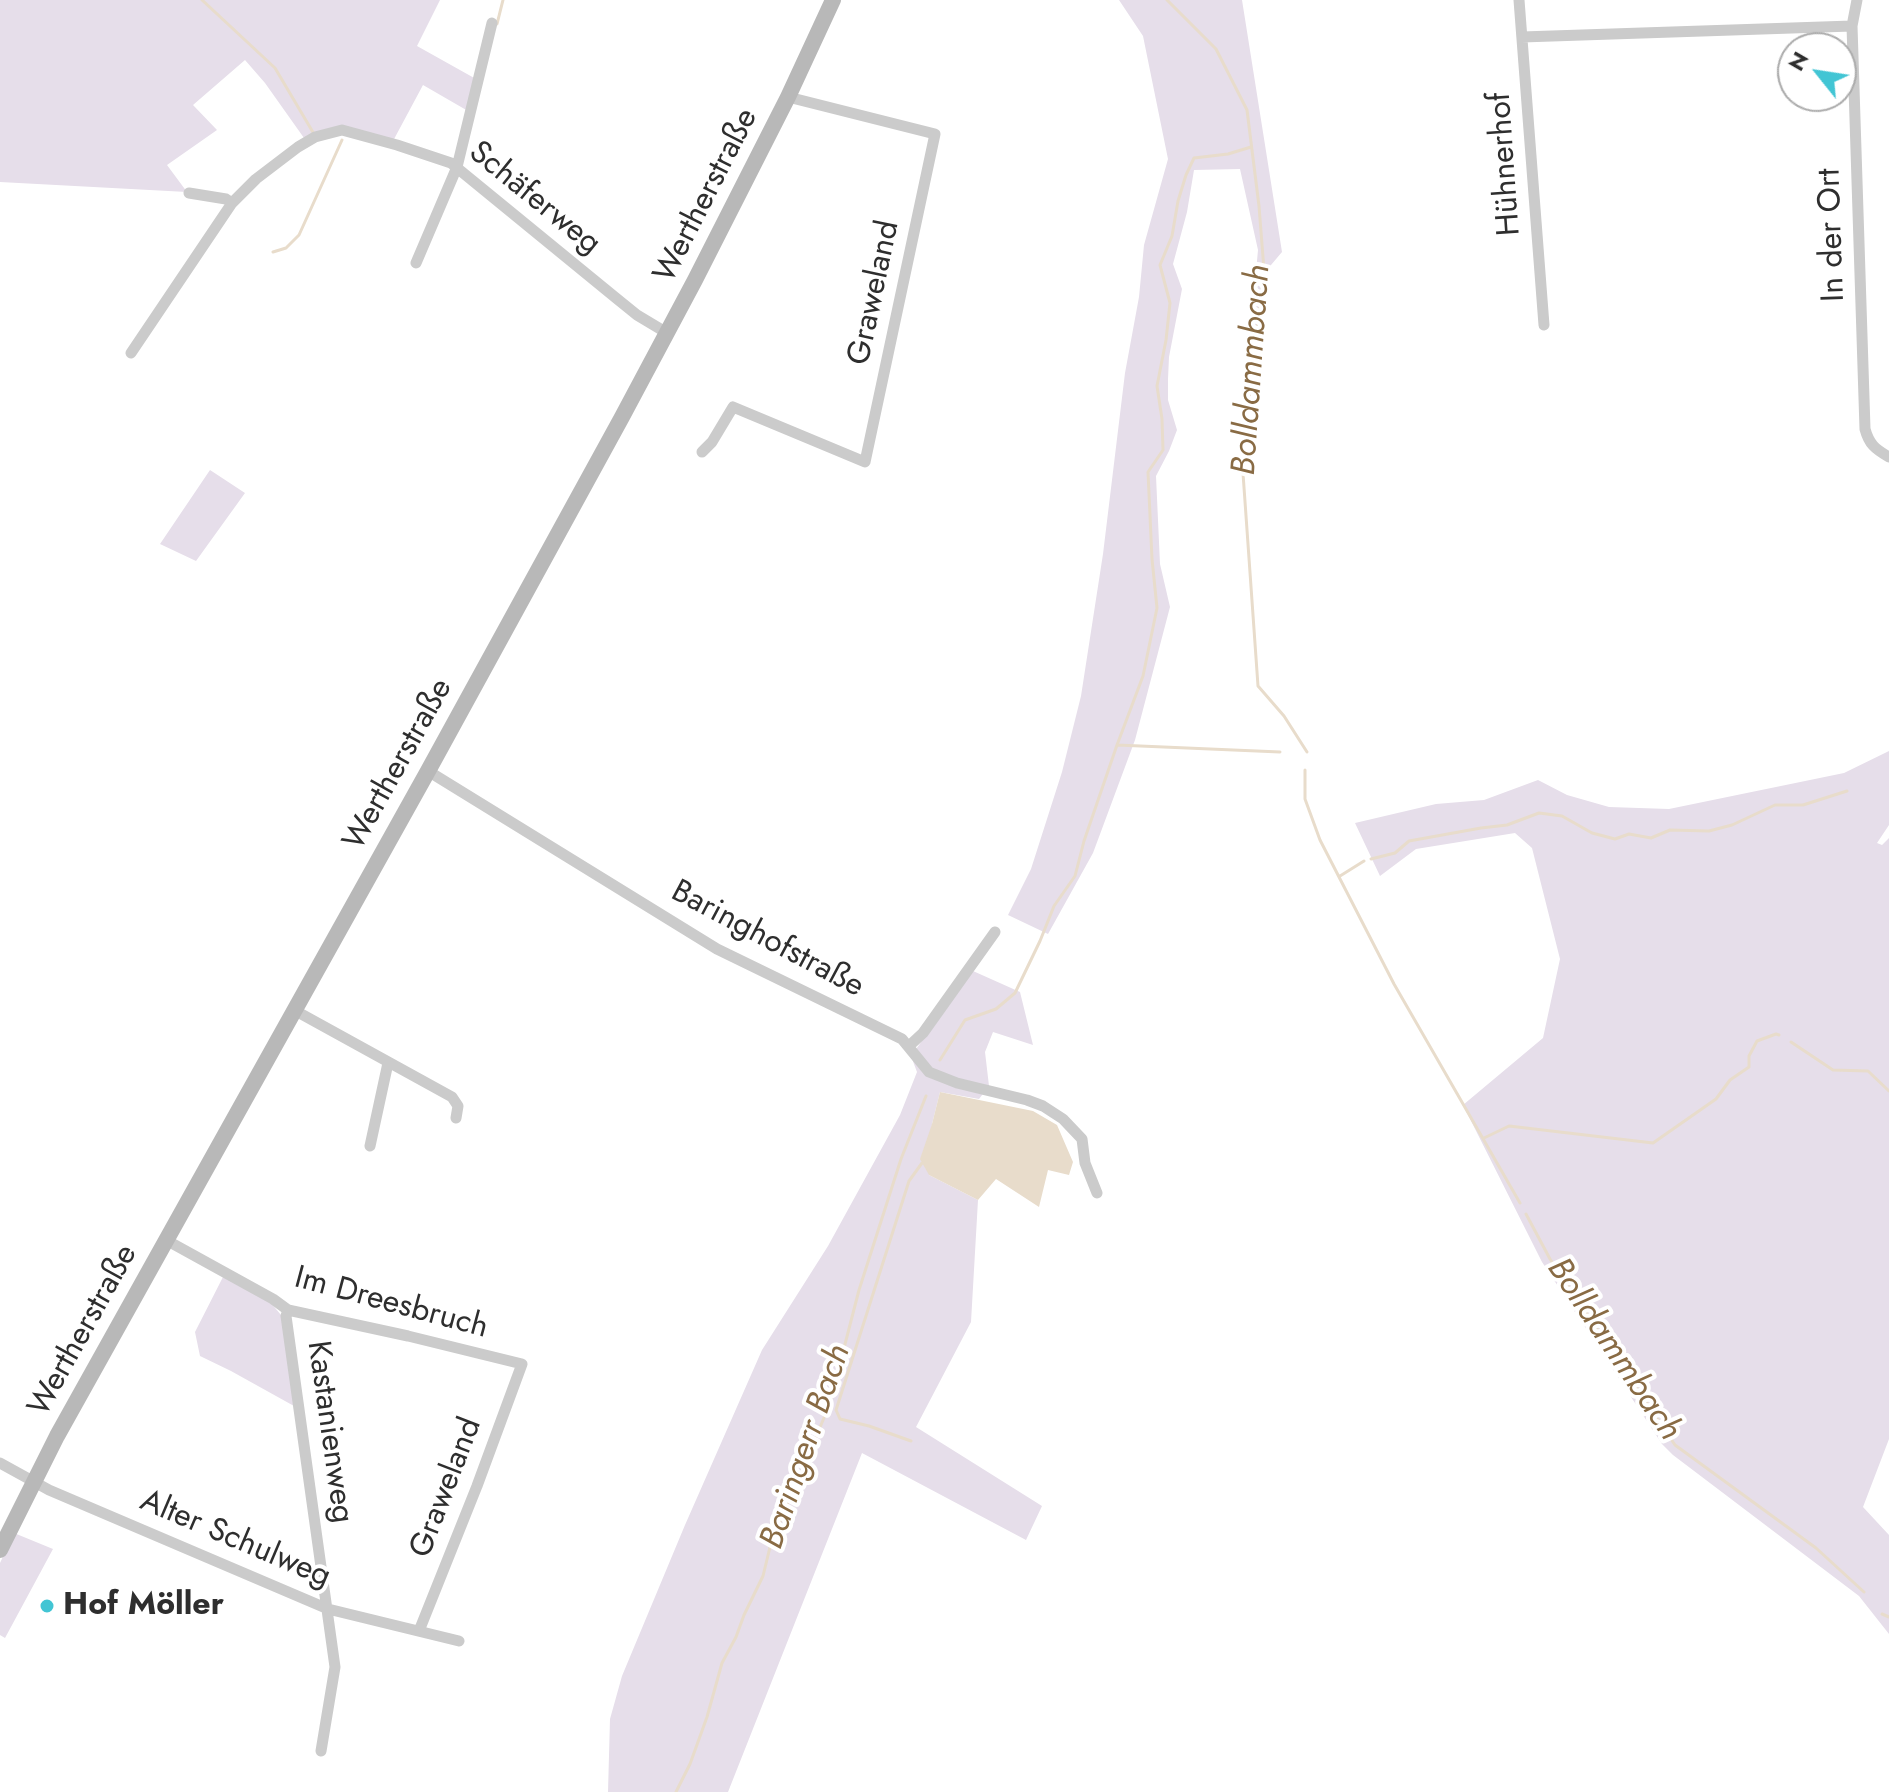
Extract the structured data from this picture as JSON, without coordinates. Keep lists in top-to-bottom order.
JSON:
{
  "streets": {
    "main road": ["Wertherstraße"],
    "street": [
      "Hühnerhof",
      "Schäferweg",
      "In der Ort",
      "Graweland",
      "Baringhofstraße",
      "Im Dreesbruch",
      "Kastanienweg",
      "Alter Schulweg"
    ]
  },
  "crossings": [
    ["Wertherstraße", "Schäferweg"],
    ["Wertherstraße", "Graweland"],
    ["Wertherstraße", "Baringhofstraße"],
    ["Wertherstraße", "Im Dreesbruch"],
    ["Wertherstraße", "Alter Schulweg"],
    ["Graweland", "Im Dreesbruch"],
    ["Graweland", "Alter Schulweg"],
    ["Im Dreesbruch", "Kastanienweg"],
    ["Kastanienweg", "Alter Schulweg"]
  ],
  "water": ["Bolldammbach", "Baringerr Bach"],
  "places": ["Hof Möller"],
  "north": "top left"
}
